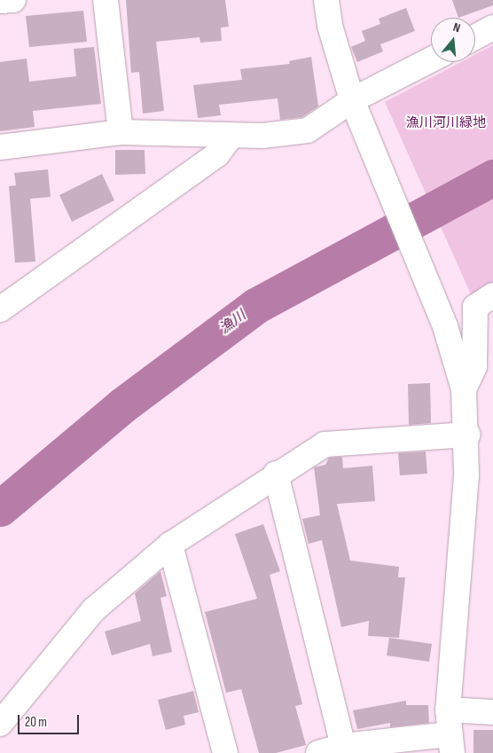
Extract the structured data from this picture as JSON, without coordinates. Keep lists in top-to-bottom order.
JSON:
{
  "water": ["漁川"],
  "parks": ["漁川河川緑地"],
  "scale_bar": "20 m",
  "north": "top"
}
